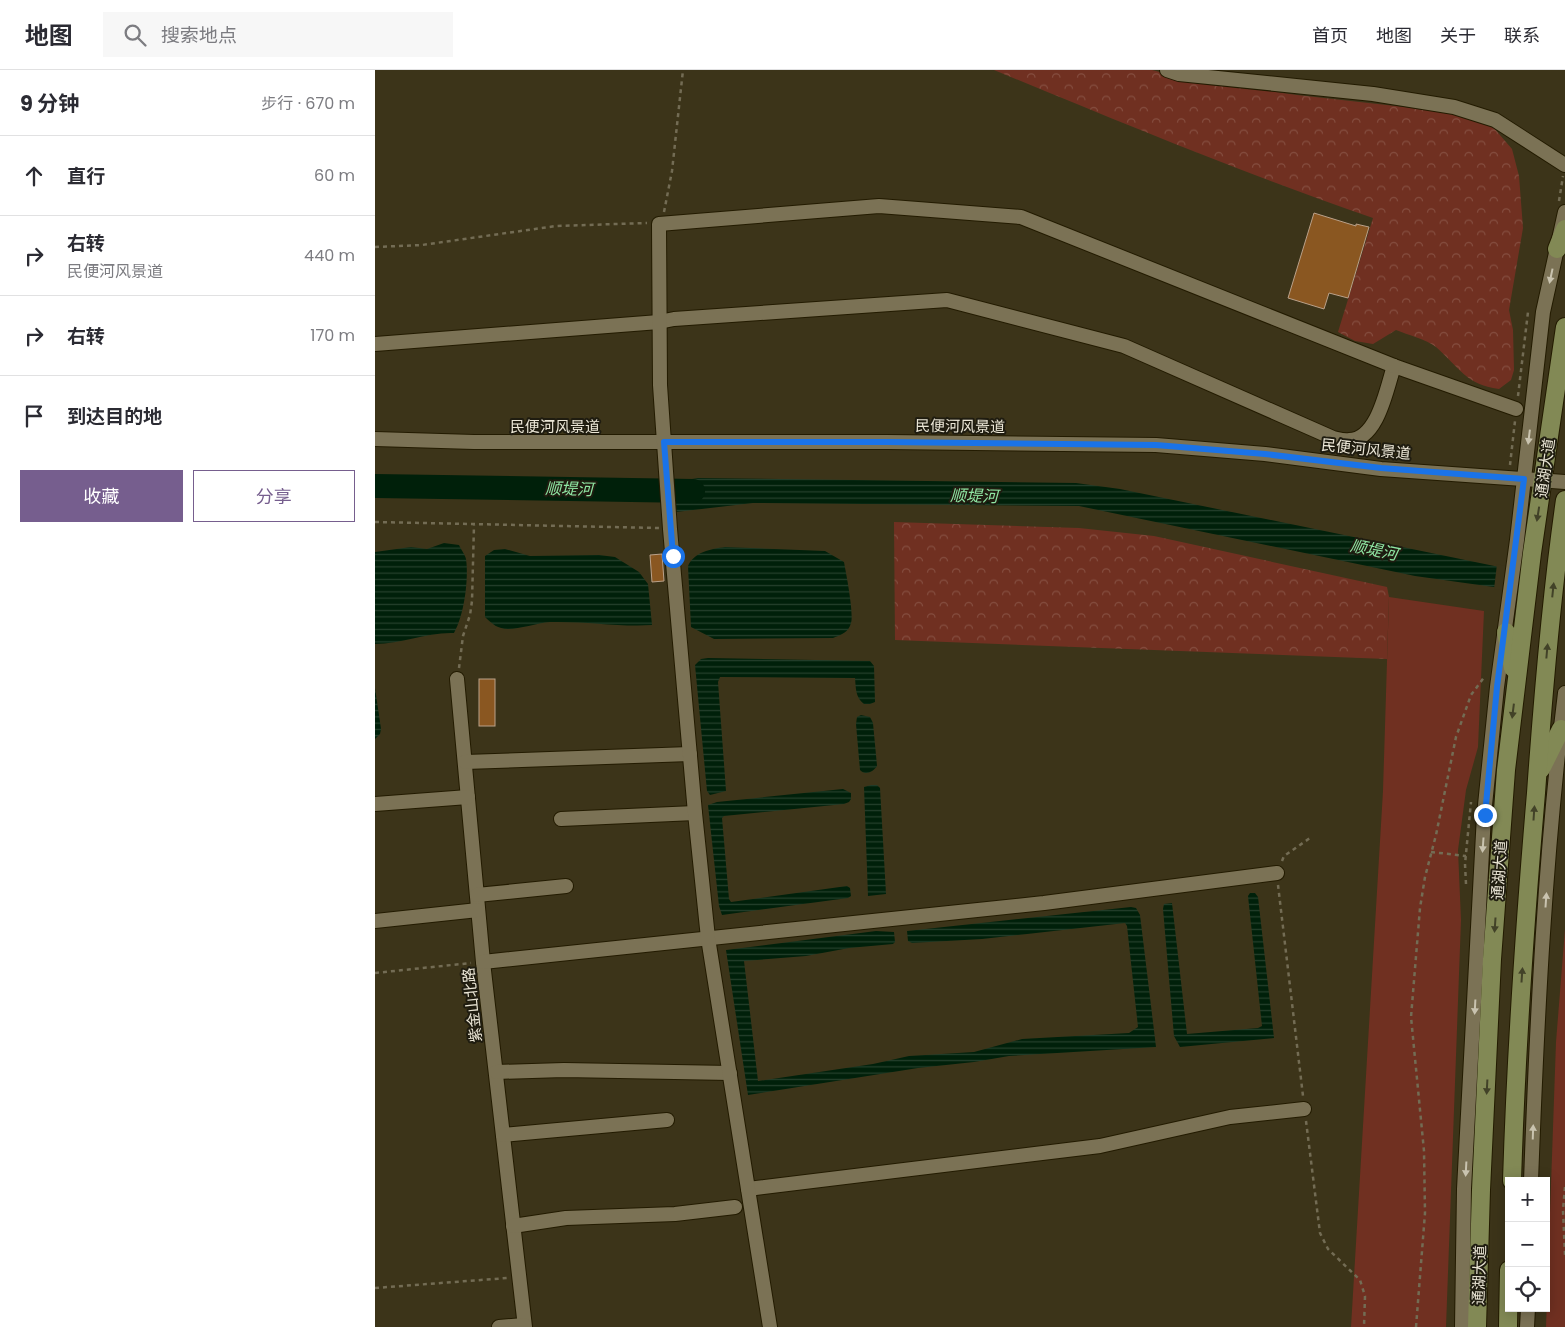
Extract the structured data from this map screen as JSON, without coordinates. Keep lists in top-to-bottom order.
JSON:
{
  "streets": {
    "main road": ["通湖大道"],
    "street": ["民便河风景道", "紫金山北路"]
  },
  "crossings": [
    ["民便河风景道", "通湖大道"]
  ],
  "water": ["顺堤河"],
  "page": {
    "header": "地图",
    "search": "搜索地点",
    "nav": [
      "首页",
      "地图",
      "关于",
      "联系"
    ],
    "heading": ["9 分钟", "步行 · 670 m"],
    "list": [
      ["直行", "60 m"],
      ["右转", "民便河风景道", "440 m"],
      ["右转", "170 m"],
      "到达目的地"
    ],
    "buttons": ["收藏", "分享"],
    "map_buttons": ["+", "−"]
  }
}
